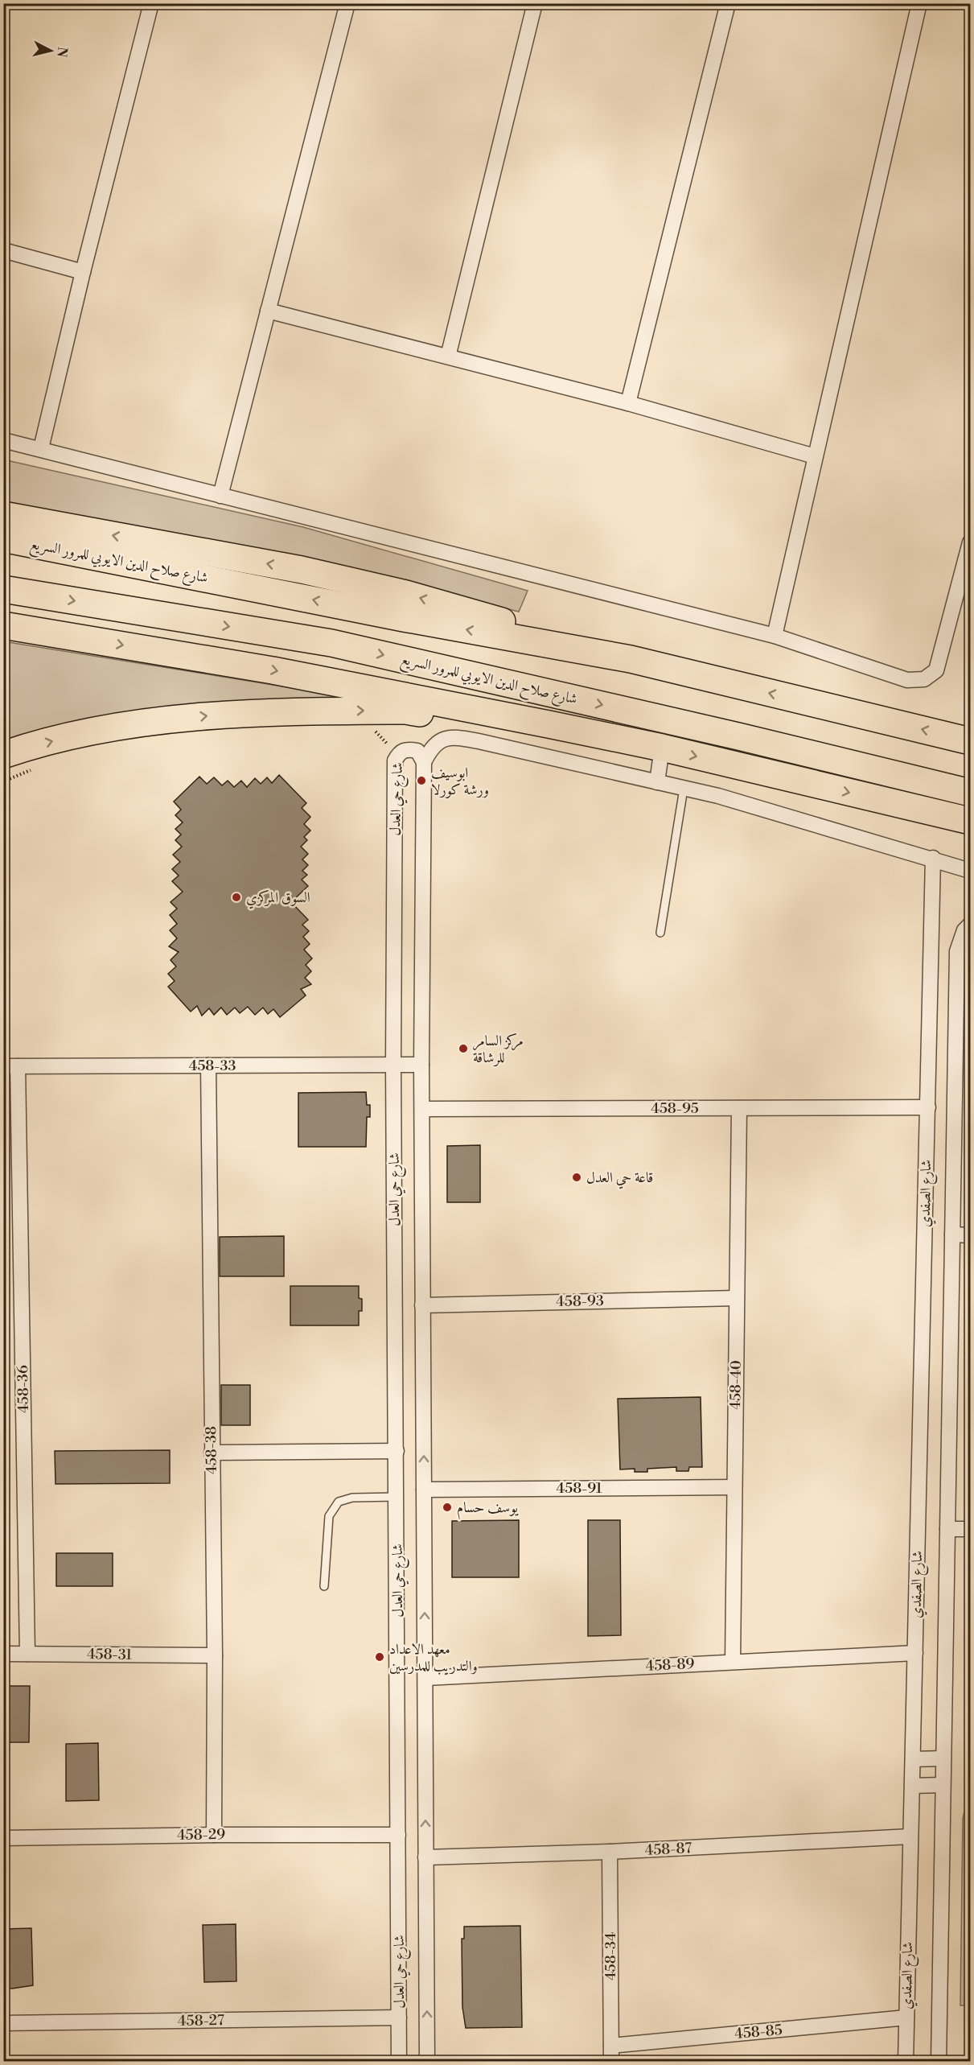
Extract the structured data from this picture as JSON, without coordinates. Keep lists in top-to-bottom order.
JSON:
{
  "streets": {
    "highway": ["شارع صلاح الدين الايوبي للمرور السريع"],
    "street": [
      "شارع حي العدل",
      "458-33",
      "458-95",
      "شارع الصفدي",
      "458-93",
      "458-40",
      "458-36",
      "458-38",
      "458-91",
      "458-31",
      "458-89",
      "458-29",
      "458-87",
      "458-34",
      "458-27",
      "458-85"
    ]
  },
  "crossings": [
    ["شارع حي العدل", "458-33"],
    ["شارع حي العدل", "458-95"],
    ["شارع حي العدل", "458-93"],
    ["شارع حي العدل", "458-91"],
    ["شارع حي العدل", "458-89"],
    ["شارع حي العدل", "458-29"],
    ["شارع حي العدل", "458-87"],
    ["شارع حي العدل", "458-27"],
    ["458-33", "458-36"],
    ["458-33", "458-38"],
    ["458-95", "شارع الصفدي"],
    ["458-95", "458-40"],
    ["شارع الصفدي", "458-89"],
    ["شارع الصفدي", "458-87"],
    ["شارع الصفدي", "458-85"],
    ["458-93", "458-40"],
    ["458-40", "458-91"],
    ["458-40", "458-89"],
    ["458-36", "458-31"],
    ["458-38", "458-31"],
    ["458-38", "458-29"],
    ["458-87", "458-34"],
    ["458-34", "458-85"]
  ],
  "places": [
    "ابوسيف ورشة كورلا",
    "السوق المركزي",
    "مركز السامر للرشاقة",
    "قاعة حي العدل",
    "يوسف حسام",
    "معهد الاعداد والتدريب للمدرسين"
  ],
  "north": "right"
}
